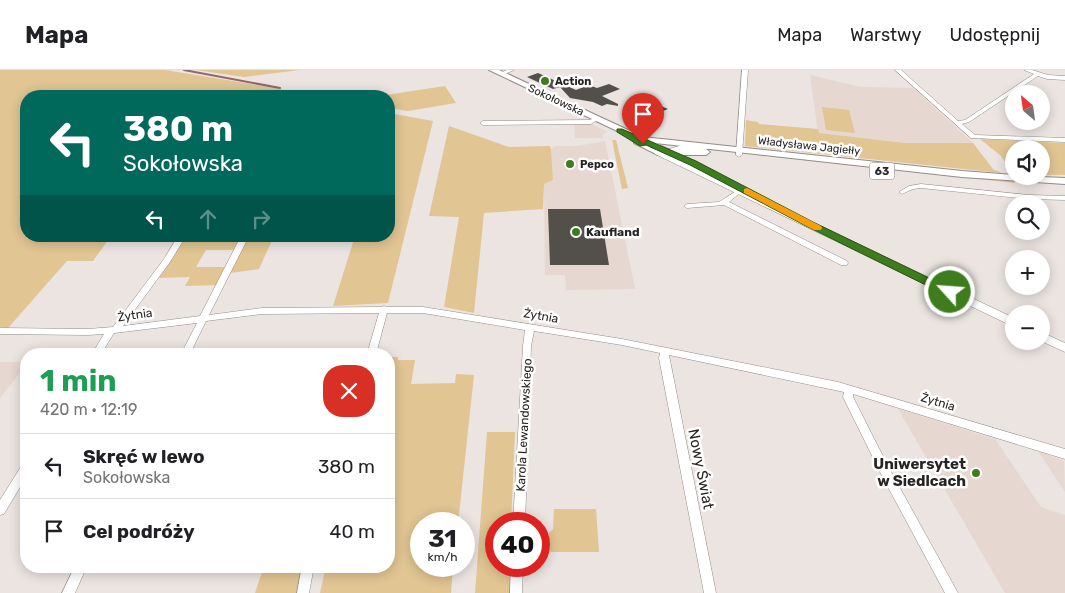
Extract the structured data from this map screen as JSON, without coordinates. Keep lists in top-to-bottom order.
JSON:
{
  "streets": {
    "main road": ["Sokołowska", "Władysława Jagiełły", "63"],
    "street": ["Żytnia", "Karola Lewandowskiego", "Nowy Świat"]
  },
  "crossings": [
    ["Sokołowska", "Władysława Jagiełły"],
    ["Żytnia", "Karola Lewandowskiego"],
    ["Żytnia", "Nowy Świat"]
  ],
  "places": [
    "Action",
    "Pepco",
    "Kaufland",
    "Uniwersytet w Siedlcach"
  ],
  "north": "top left",
  "page": {
    "header": "Mapa",
    "nav": ["Mapa", "Warstwy", "Udostępnij"],
    "map_buttons": ["+", "−"],
    "turn": ["380 m", "Sokołowska"],
    "heading": ["1 min", "420 m · 12:19"],
    "list": [
      {
        "name": "Skręć w lewo",
        "note": "Sokołowska",
        "value": "380 m"
      },
      {
        "name": "Cel podróży",
        "value": "40 m"
      }
    ],
    "speed": "31 km/h",
    "limit": "40"
  }
}
